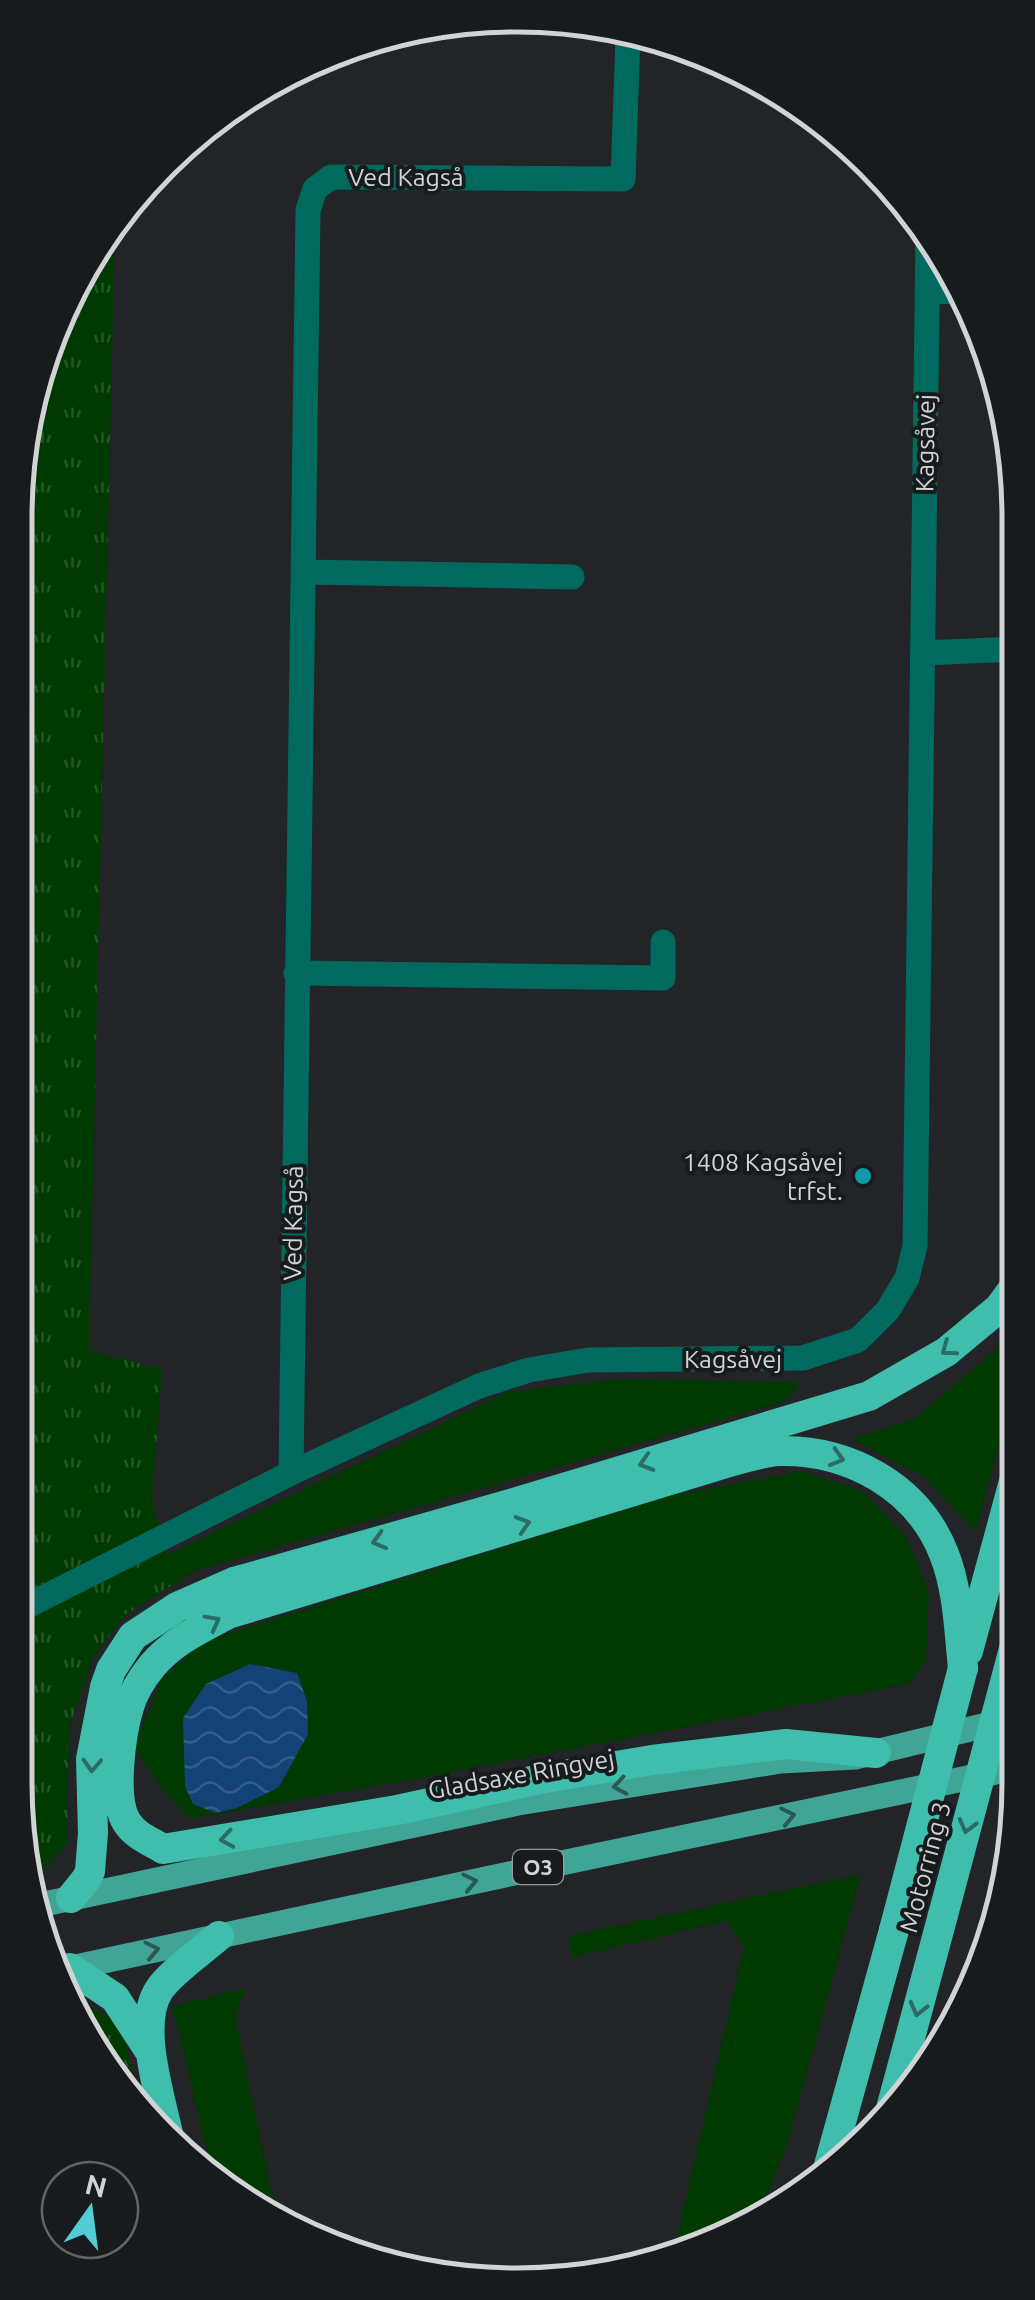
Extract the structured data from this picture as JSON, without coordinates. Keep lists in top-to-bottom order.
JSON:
{
  "streets": {
    "highway": ["Motorring 3"],
    "main road": ["Gladsaxe Ringvej", "O3"],
    "street": ["Ved Kagså", "Kagsåvej"]
  },
  "crossings": [
    ["Ved Kagså", "Kagsåvej"]
  ],
  "places": ["1408 Kagsåvej trfst."],
  "north": "top"
}
